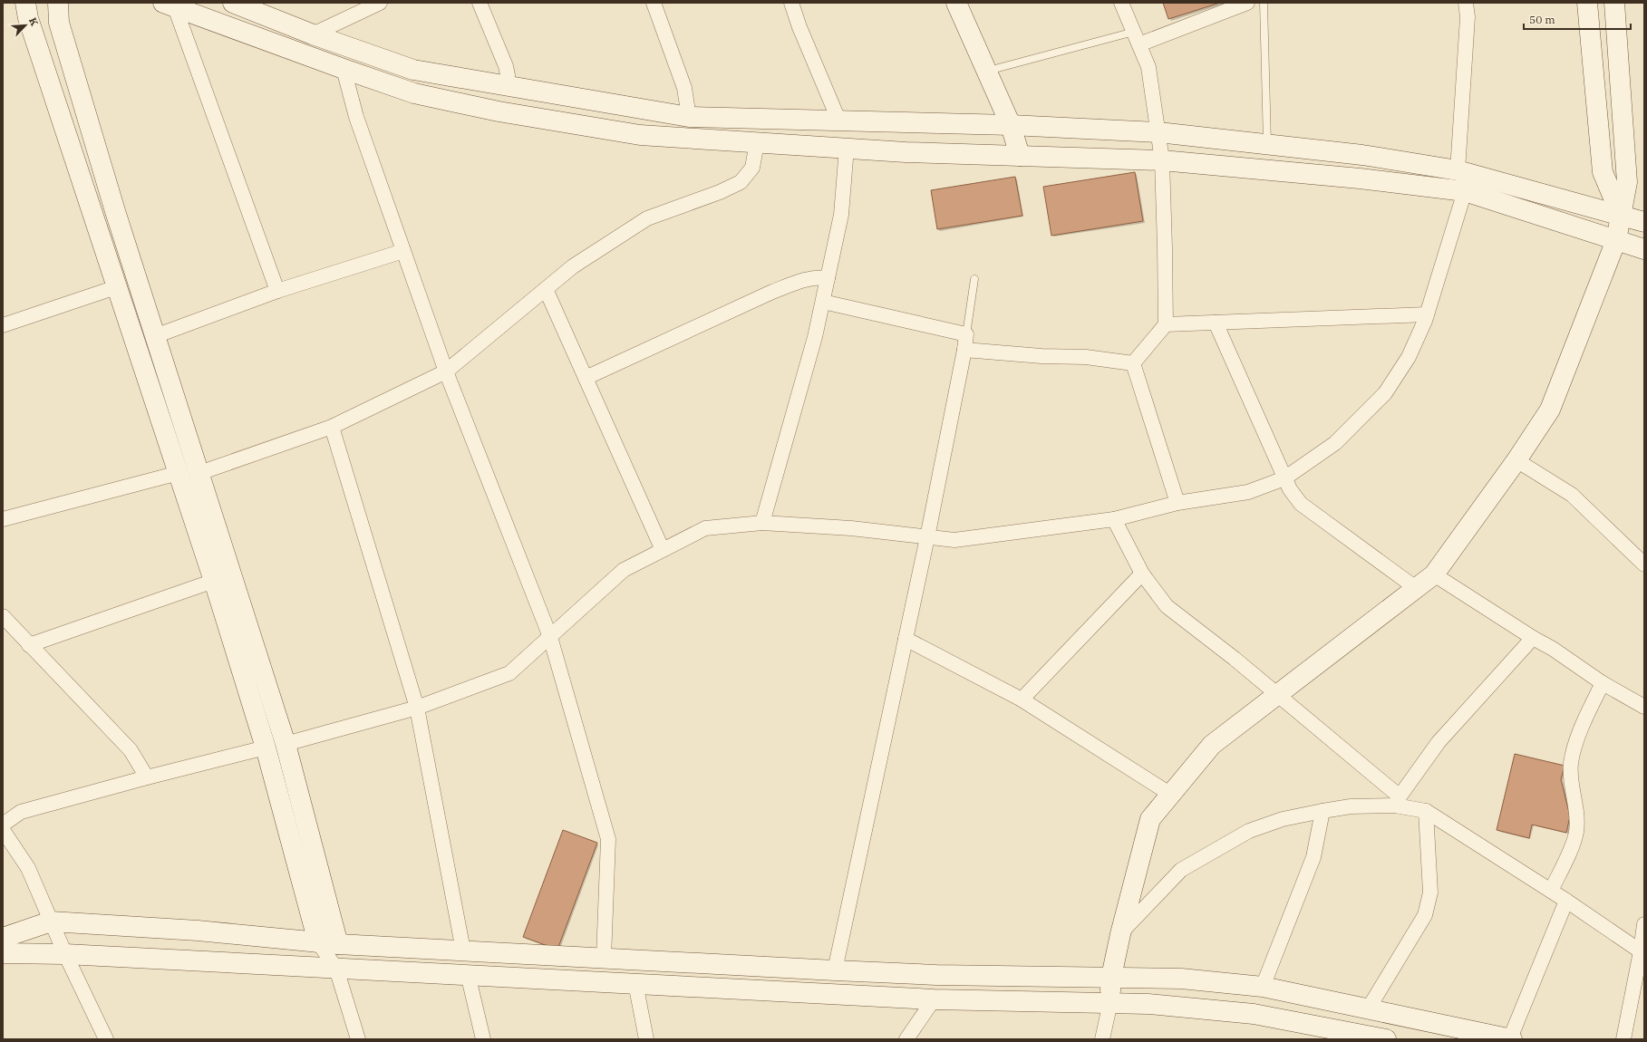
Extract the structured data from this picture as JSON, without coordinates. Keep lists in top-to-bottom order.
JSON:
{
  "scale_bar": "50 m",
  "north": "top right"
}
